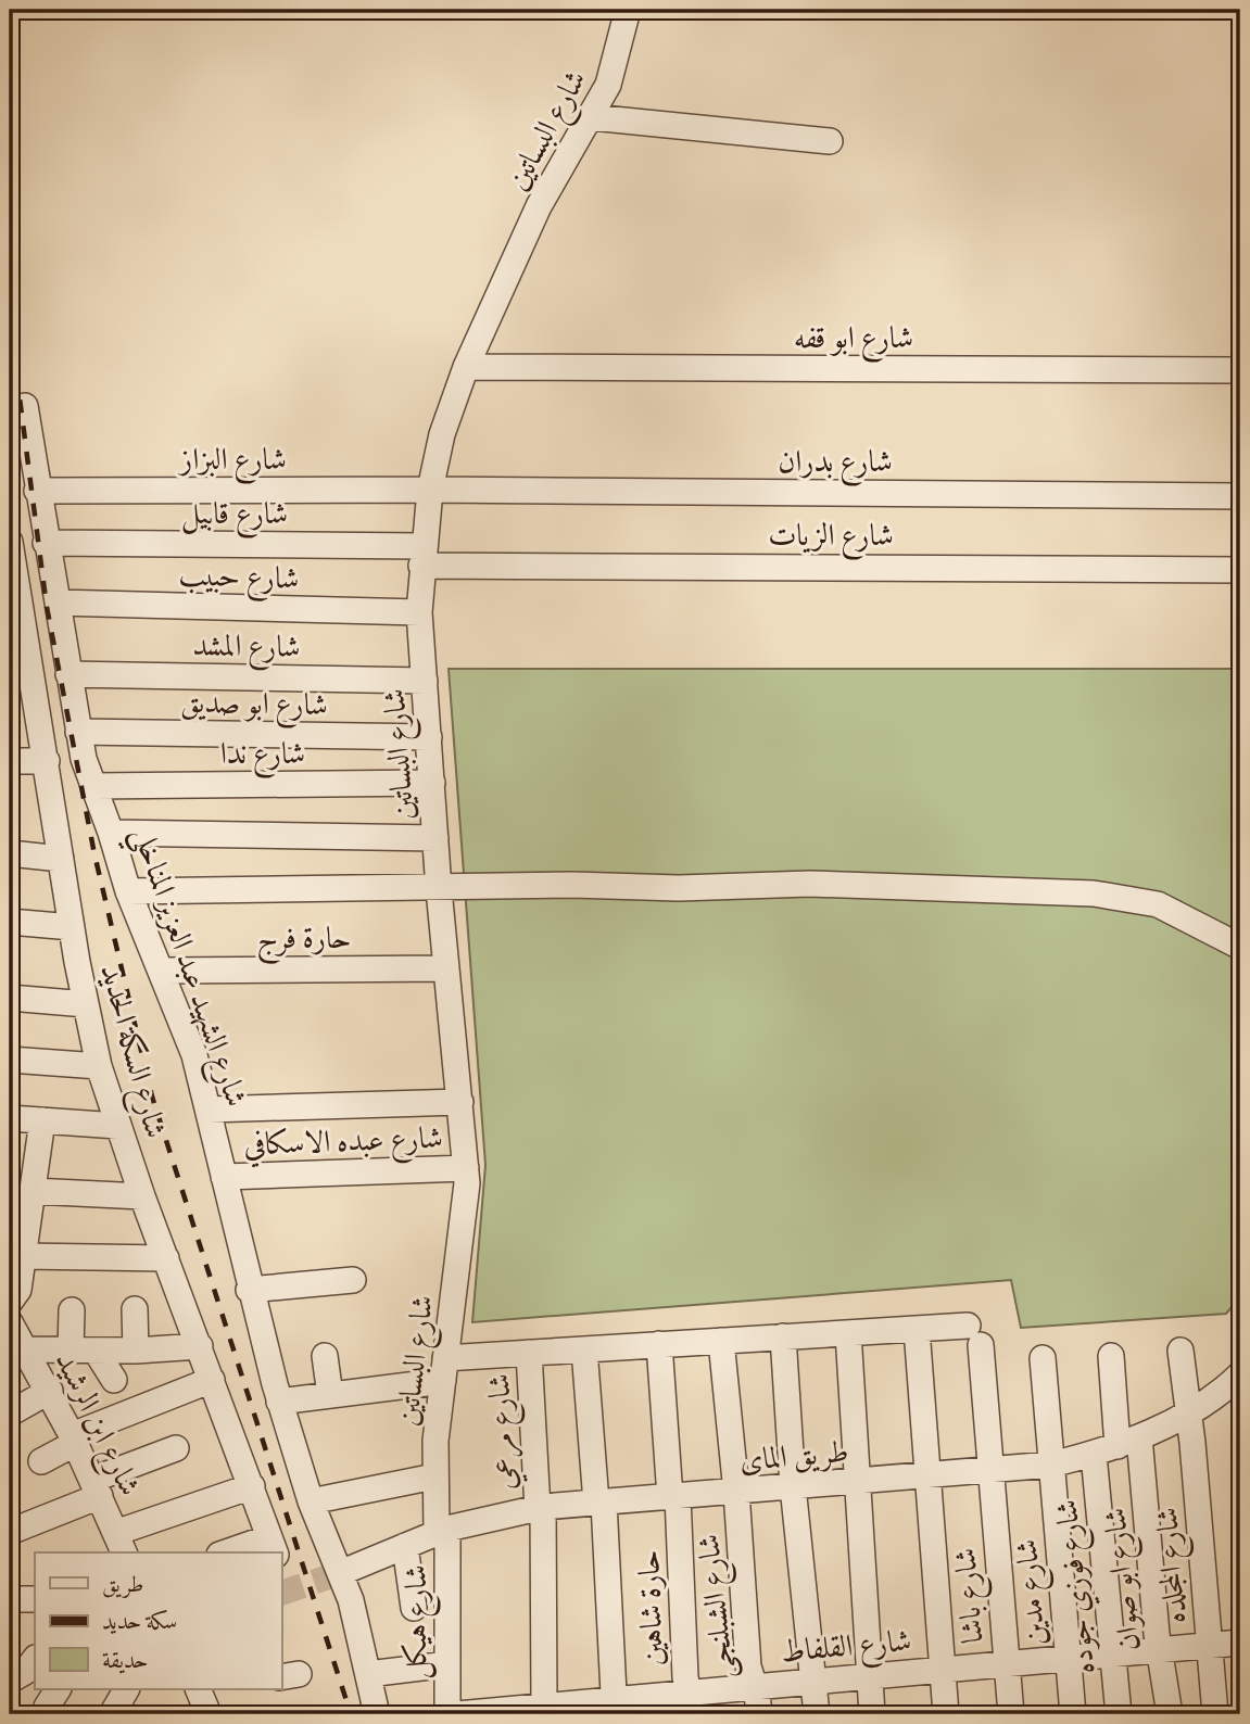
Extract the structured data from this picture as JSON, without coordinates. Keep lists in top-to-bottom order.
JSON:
{
  "streets": {
    "street": [
      "شارع البساتين",
      "شارع ابو قفه",
      "شارع البزاز",
      "شارع بدران",
      "شارع قابيل",
      "شارع الزيات",
      "شارع حبيب",
      "شارع المشد",
      "شارع ابو صديق",
      "شارع ندا",
      "حارة فرج",
      "شارع الشهيد عبد العزيز المناخلي",
      "شارع السكة الحديد",
      "شارع عبده الاسكافي",
      "شارع ابن الرشيد",
      "شارع مرعي",
      "طريق الماى",
      "شارع المجلده",
      "شارع ابو صوان",
      "شارع فوزي جوده",
      "شارع مدين",
      "شارع باشا",
      "شارع الشبلنجى",
      "حارة شاهين",
      "شارع هيكل",
      "شارع القلفاط"
    ]
  },
  "crossings": [
    ["شارع البساتين", "شارع ابو قفه"],
    ["شارع البساتين", "شارع البزاز"],
    ["شارع البساتين", "شارع بدران"],
    ["شارع البساتين", "شارع قابيل"],
    ["شارع البساتين", "شارع الزيات"],
    ["شارع البساتين", "شارع حبيب"],
    ["شارع البساتين", "شارع المشد"],
    ["شارع البساتين", "شارع ابو صديق"],
    ["شارع البساتين", "شارع ندا"],
    ["شارع البساتين", "حارة فرج"],
    ["شارع البساتين", "شارع عبده الاسكافي"],
    ["شارع البساتين", "طريق الماى"],
    ["شارع البساتين", "شارع هيكل"],
    ["شارع البزاز", "شارع بدران"],
    ["شارع البزاز", "شارع الشهيد عبد العزيز المناخلي"],
    ["شارع قابيل", "شارع الزيات"],
    ["شارع قابيل", "شارع الشهيد عبد العزيز المناخلي"],
    ["شارع حبيب", "شارع الشهيد عبد العزيز المناخلي"],
    ["شارع المشد", "شارع الشهيد عبد العزيز المناخلي"],
    ["شارع ابو صديق", "شارع الشهيد عبد العزيز المناخلي"],
    ["شارع ندا", "شارع الشهيد عبد العزيز المناخلي"],
    ["حارة فرج", "شارع الشهيد عبد العزيز المناخلي"],
    ["شارع الشهيد عبد العزيز المناخلي", "شارع عبده الاسكافي"],
    ["شارع الشهيد عبد العزيز المناخلي", "طريق الماى"],
    ["شارع مرعي", "طريق الماى"],
    ["شارع مرعي", "شارع القلفاط"],
    ["طريق الماى", "شارع المجلده"],
    ["طريق الماى", "شارع ابو صوان"],
    ["طريق الماى", "شارع فوزي جوده"],
    ["طريق الماى", "شارع مدين"],
    ["طريق الماى", "شارع باشا"],
    ["طريق الماى", "شارع الشبلنجى"],
    ["طريق الماى", "حارة شاهين"],
    ["طريق الماى", "شارع هيكل"],
    ["شارع المجلده", "شارع القلفاط"],
    ["شارع ابو صوان", "شارع فوزي جوده"],
    ["شارع ابو صوان", "شارع القلفاط"],
    ["شارع فوزي جوده", "شارع القلفاط"],
    ["شارع مدين", "شارع القلفاط"],
    ["شارع باشا", "شارع القلفاط"],
    ["شارع الشبلنجى", "شارع القلفاط"],
    ["حارة شاهين", "شارع القلفاط"]
  ],
  "legend": ["طريق", "سكة حديد", "حديقة"]
}
